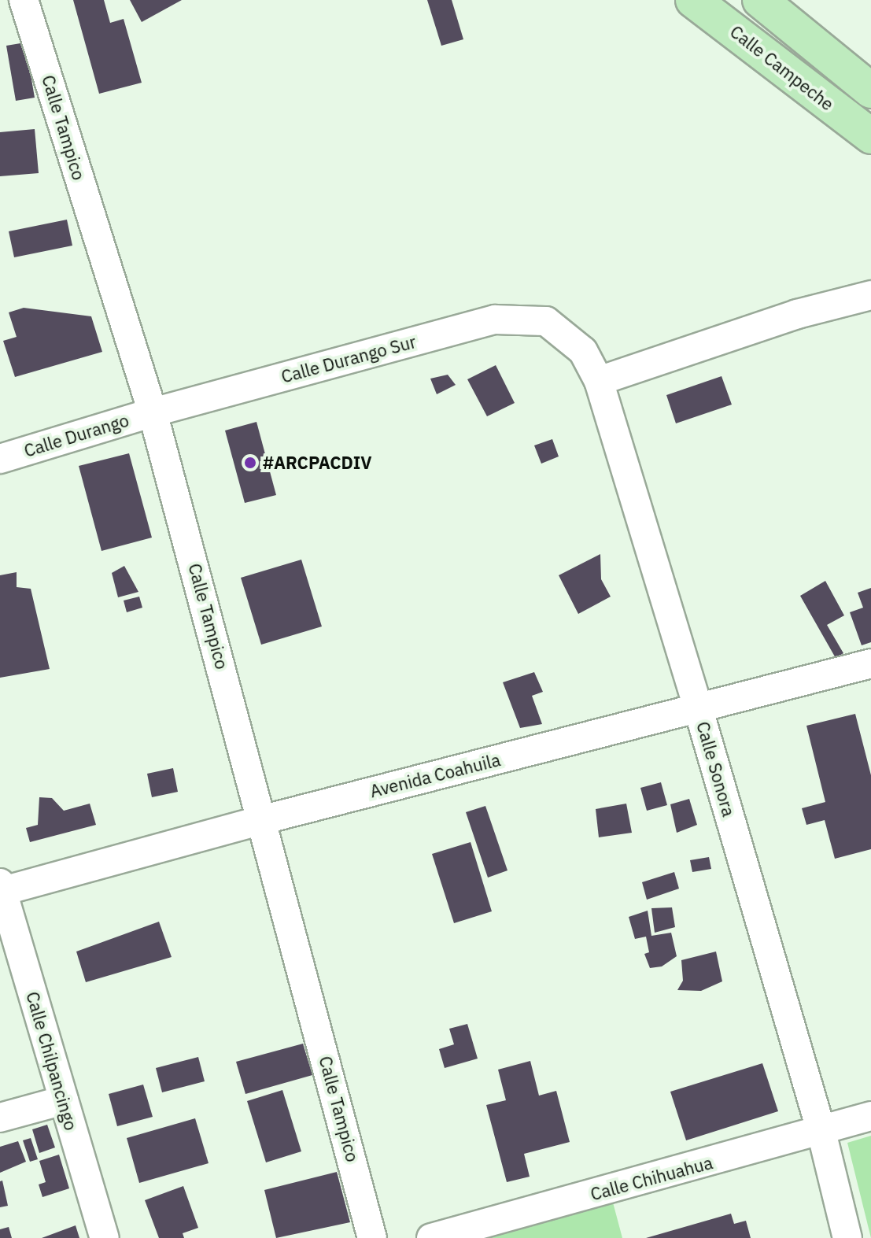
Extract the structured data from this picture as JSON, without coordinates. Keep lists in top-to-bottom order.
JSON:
{
  "streets": {
    "main road": ["Calle Campeche"],
    "street": [
      "Calle Tampico",
      "Calle Durango Sur",
      "Calle Durango",
      "Calle Sonora",
      "Avenida Coahuila",
      "Calle Chilpancingo",
      "Calle Chihuahua"
    ]
  },
  "crossings": [
    ["Calle Tampico", "Calle Durango Sur"],
    ["Calle Tampico", "Calle Durango"],
    ["Calle Tampico", "Avenida Coahuila"],
    ["Calle Durango Sur", "Calle Durango"],
    ["Calle Durango Sur", "Calle Sonora"],
    ["Calle Sonora", "Avenida Coahuila"],
    ["Calle Sonora", "Calle Chihuahua"],
    ["Avenida Coahuila", "Calle Chilpancingo"]
  ],
  "places": ["#ARCPACDIV"]
}
